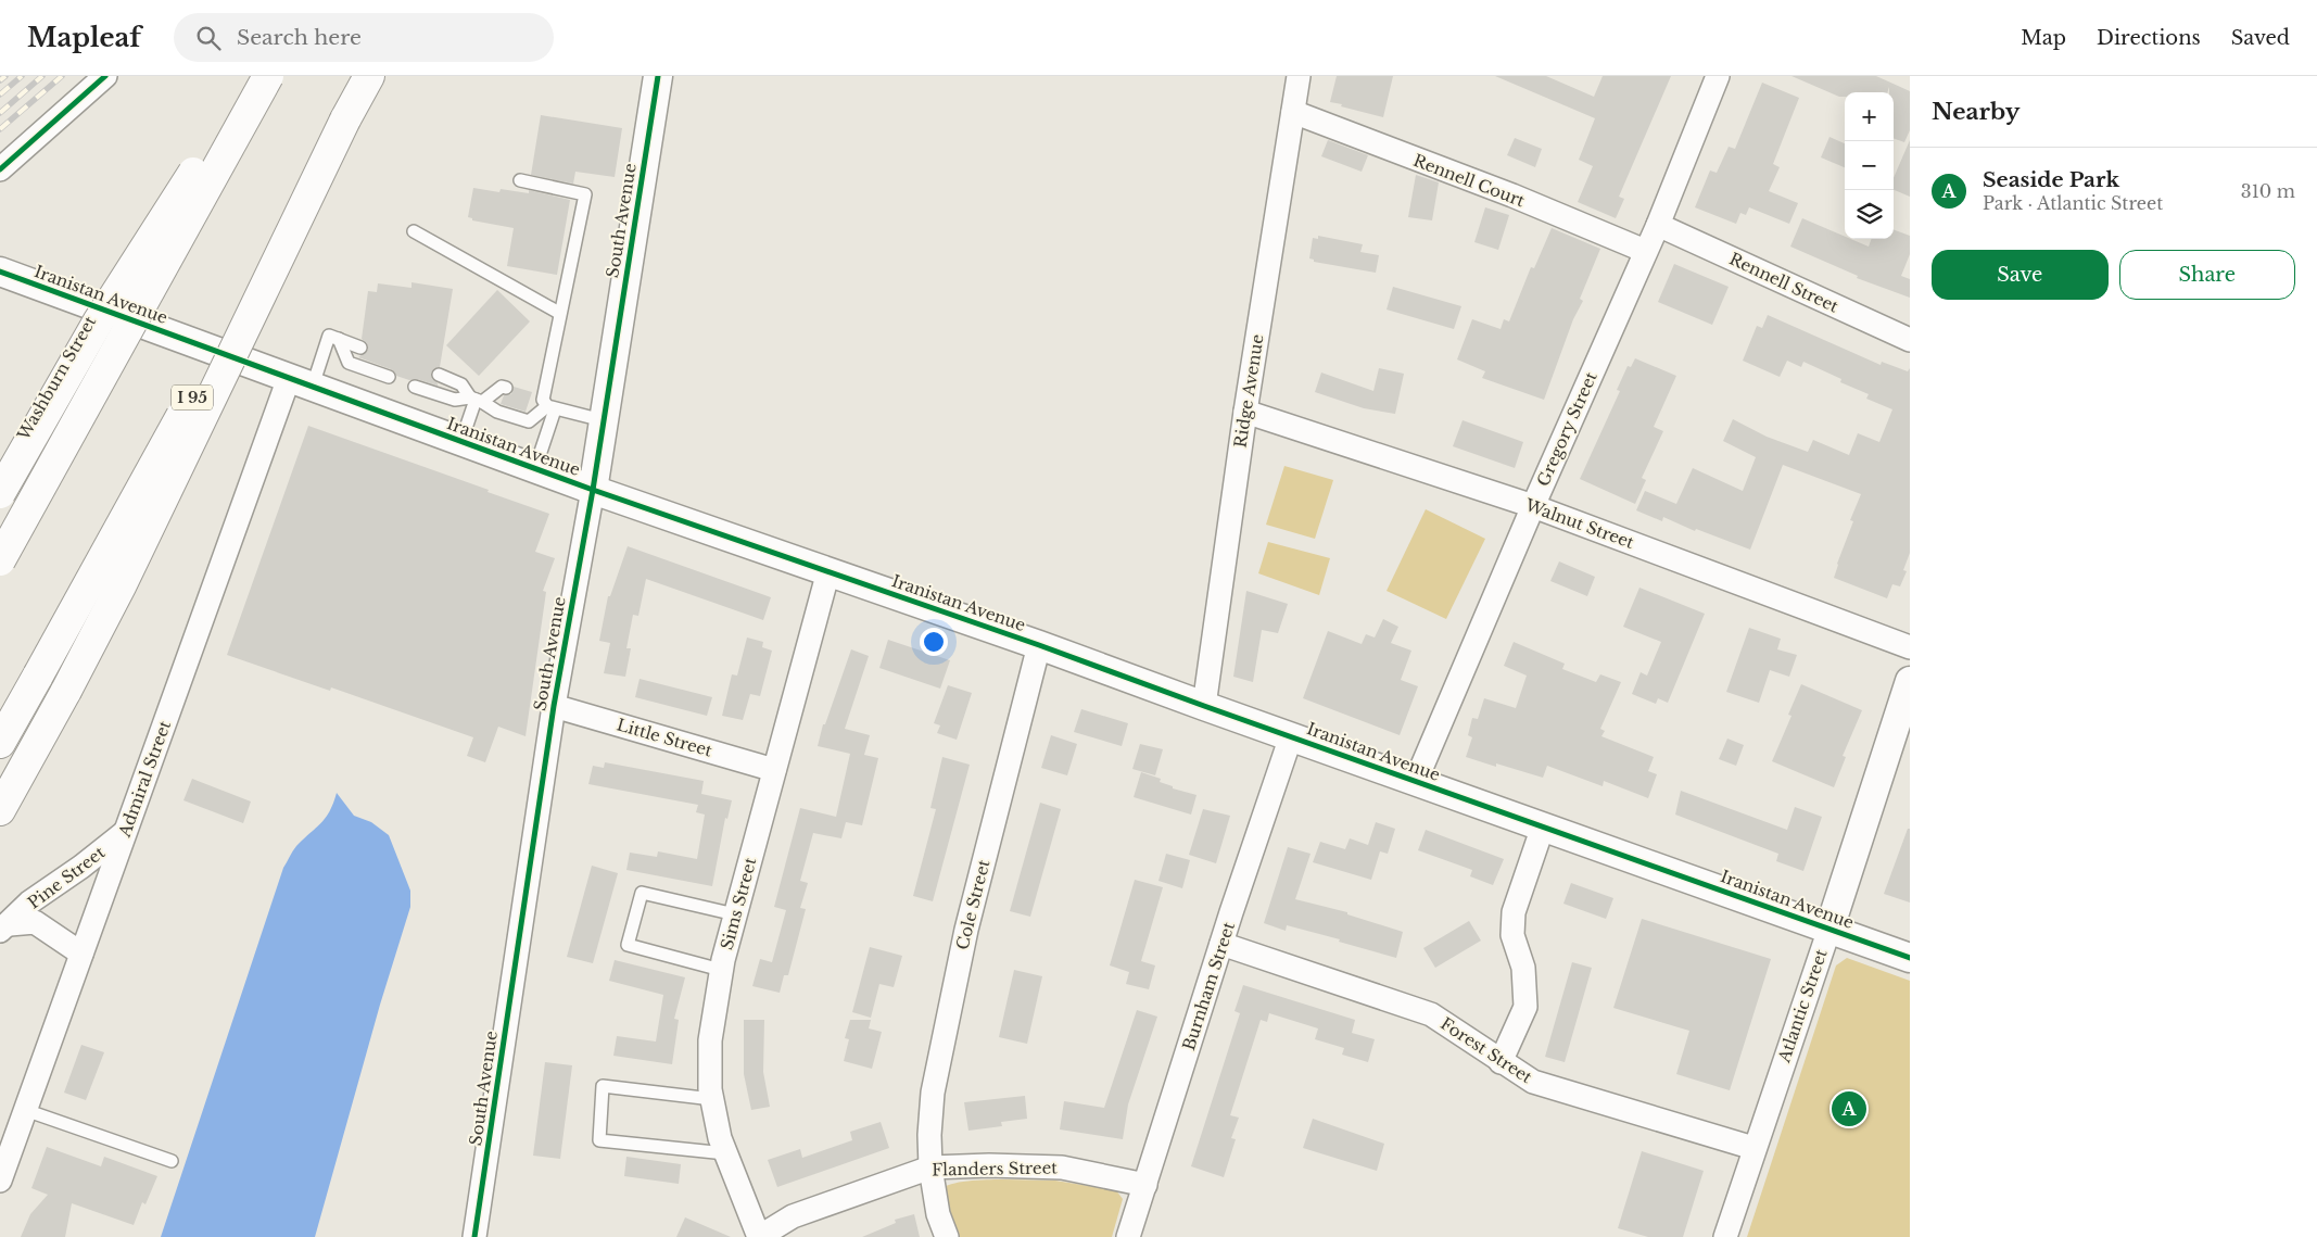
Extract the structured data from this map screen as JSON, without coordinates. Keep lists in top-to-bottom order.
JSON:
{
  "streets": {
    "highway": ["I 95"],
    "street": [
      "Rennell Court",
      "South Avenue",
      "Rennell Street",
      "Iranistan Avenue",
      "Washburn Street",
      "Ridge Avenue",
      "Gregory Street",
      "Walnut Street",
      "Little Street",
      "Admiral Street",
      "Pine Street",
      "Sims Street",
      "Cole Street",
      "Burnham Street",
      "Atlantic Street",
      "Forest Street",
      "Flanders Street"
    ]
  },
  "crossings": [
    ["Rennell Court", "Ridge Avenue"],
    ["Rennell Court", "Gregory Street"],
    ["South Avenue", "Iranistan Avenue"],
    ["South Avenue", "Little Street"],
    ["Rennell Street", "Gregory Street"],
    ["Iranistan Avenue", "Washburn Street"],
    ["Iranistan Avenue", "Ridge Avenue"],
    ["Iranistan Avenue", "Gregory Street"],
    ["Iranistan Avenue", "Admiral Street"],
    ["Iranistan Avenue", "Sims Street"],
    ["Iranistan Avenue", "Cole Street"],
    ["Iranistan Avenue", "Burnham Street"],
    ["Iranistan Avenue", "Atlantic Street"],
    ["Ridge Avenue", "Walnut Street"],
    ["Gregory Street", "Walnut Street"],
    ["Little Street", "Sims Street"],
    ["Admiral Street", "Pine Street"],
    ["Sims Street", "Flanders Street"],
    ["Cole Street", "Flanders Street"],
    ["Burnham Street", "Forest Street"],
    ["Burnham Street", "Flanders Street"],
    ["Atlantic Street", "Forest Street"]
  ],
  "page": {
    "header": "Mapleaf",
    "search": "Search here",
    "nav": ["Map", "Directions", "Saved"],
    "heading": "Nearby",
    "map_buttons": ["+", "−"],
    "list": [
      {
        "mark": "A",
        "name": "Seaside Park",
        "note": "Park · Atlantic Street",
        "value": "310 m"
      }
    ],
    "buttons": ["Save", "Share"],
    "pins": "A"
  }
}
